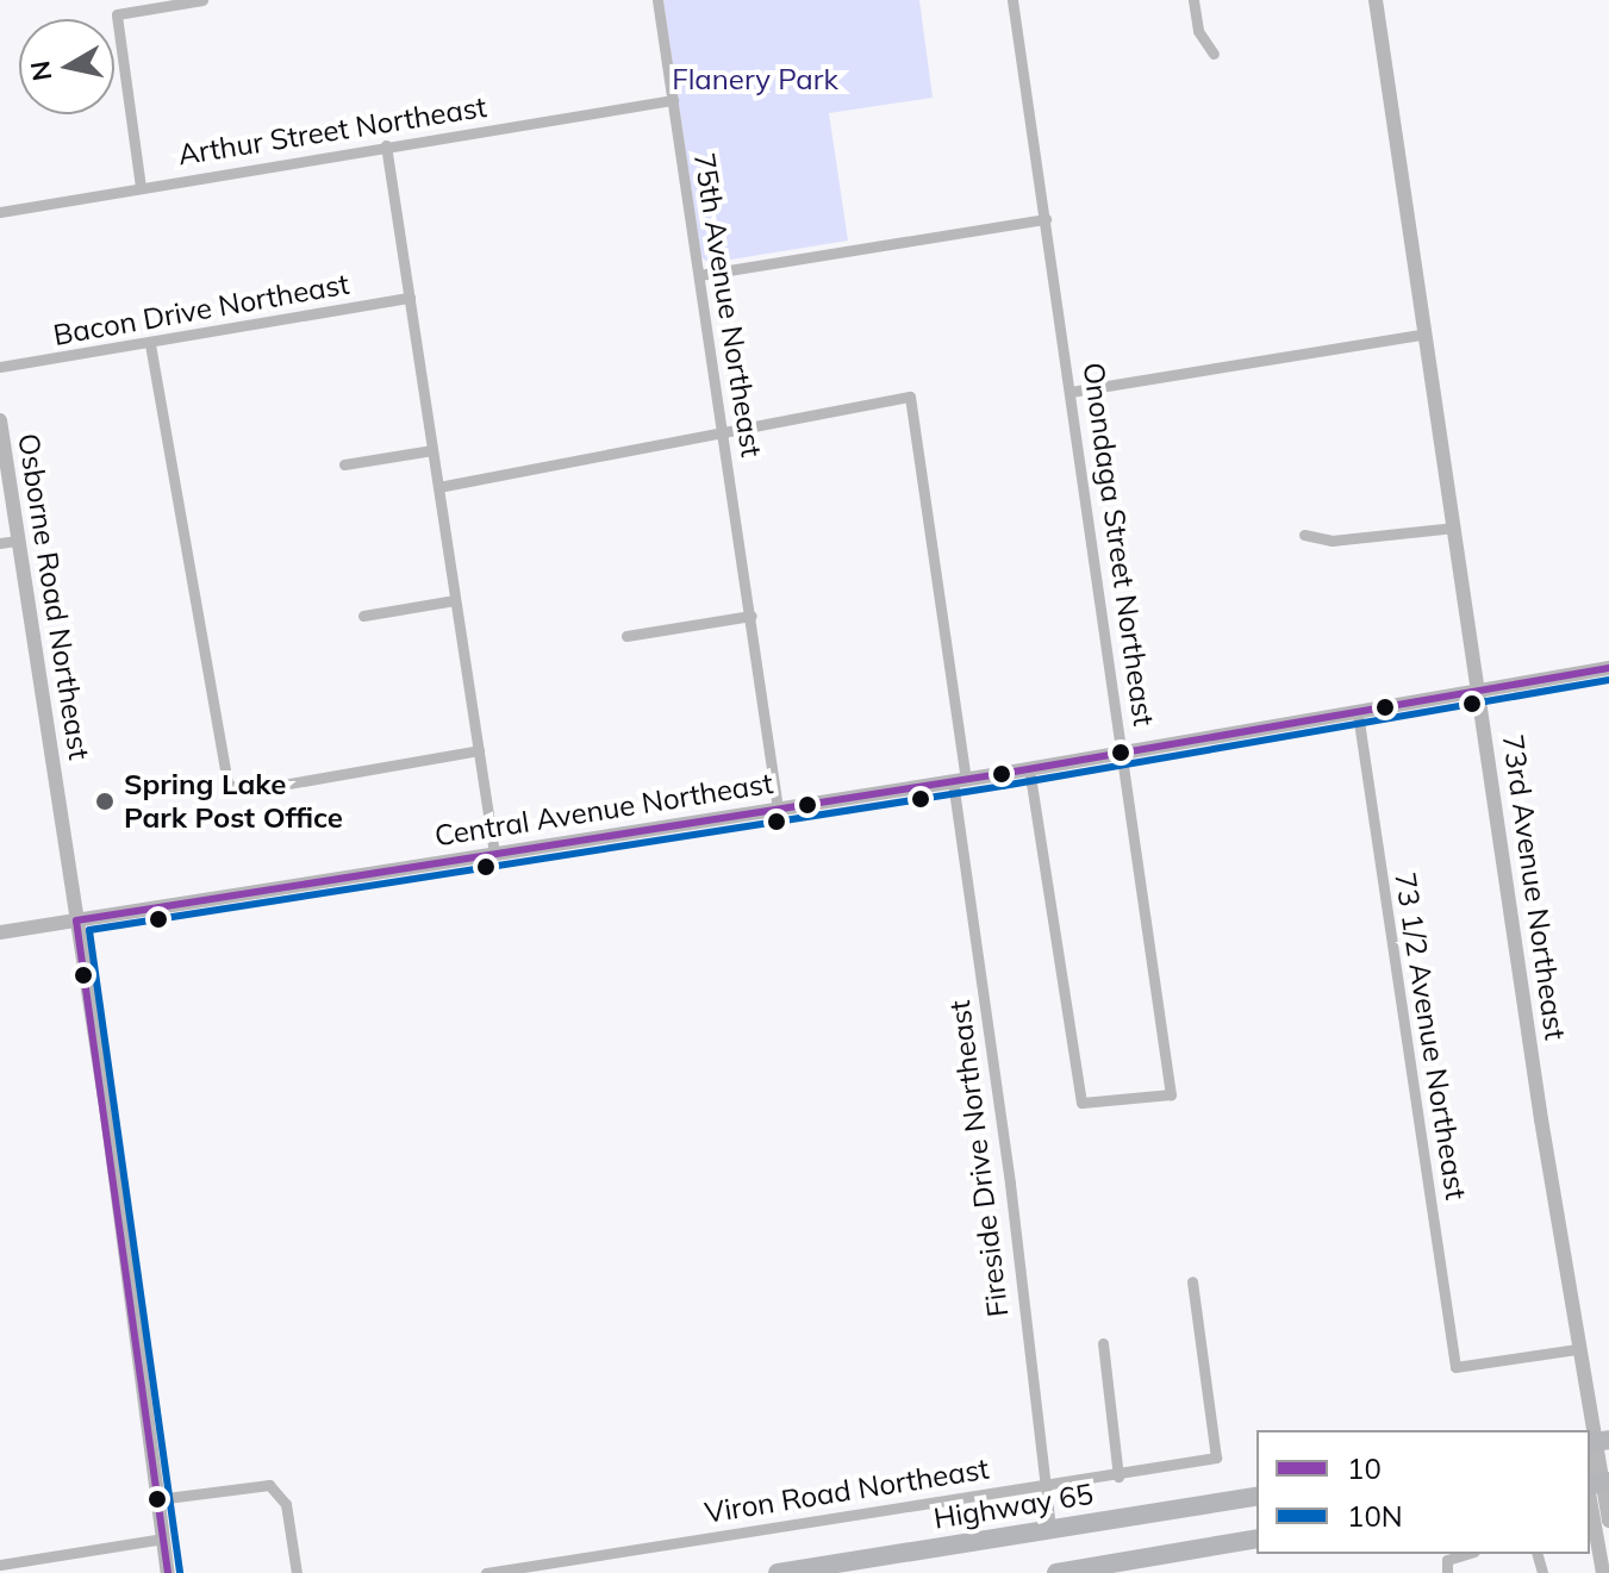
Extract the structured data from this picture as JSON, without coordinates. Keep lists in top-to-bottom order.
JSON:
{
  "streets": {
    "highway": ["Highway 65"],
    "street": [
      "Arthur Street Northeast",
      "75th Avenue Northeast",
      "Bacon Drive Northeast",
      "Onondaga Street Northeast",
      "Osborne Road Northeast",
      "Central Avenue Northeast",
      "73rd Avenue Northeast",
      "73 1/2 Avenue Northeast",
      "Fireside Drive Northeast",
      "Viron Road Northeast"
    ]
  },
  "crossings": [
    ["Arthur Street Northeast", "75th Avenue Northeast"],
    ["75th Avenue Northeast", "Central Avenue Northeast"],
    ["75th Avenue Northeast", "Fireside Drive Northeast"],
    ["Onondaga Street Northeast", "Central Avenue Northeast"],
    ["Osborne Road Northeast", "Central Avenue Northeast"],
    ["Central Avenue Northeast", "73rd Avenue Northeast"],
    ["Central Avenue Northeast", "73 1/2 Avenue Northeast"],
    ["Central Avenue Northeast", "Fireside Drive Northeast"],
    ["73rd Avenue Northeast", "73 1/2 Avenue Northeast"],
    ["Fireside Drive Northeast", "Viron Road Northeast"],
    ["Fireside Drive Northeast", "Highway 65"]
  ],
  "parks": ["Flanery Park"],
  "places": ["Spring Lake Park Post Office"],
  "lines": ["transit line 10", "transit line 10N"],
  "legend": ["10", "10N"],
  "north": "left"
}
